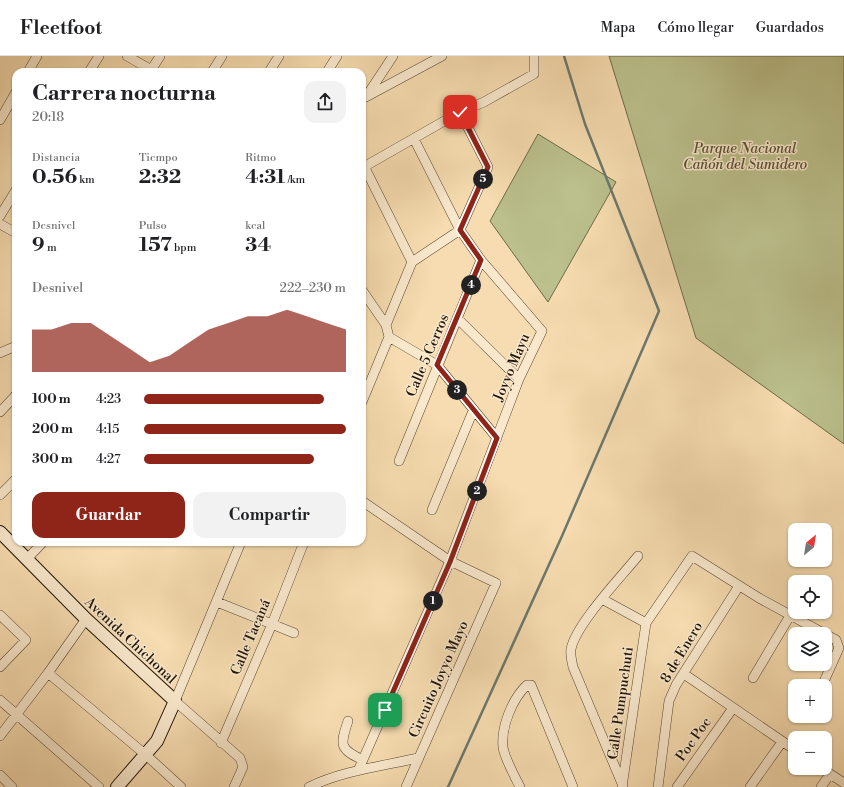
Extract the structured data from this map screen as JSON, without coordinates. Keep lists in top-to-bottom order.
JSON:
{
  "streets": {
    "street": [
      "Calle 5 Cerros",
      "Joyyo Mayu",
      "Calle Tacaná",
      "Avenida Chichonal",
      "8 de Enero",
      "Circuito Joyyo Mayo",
      "Calle Pumpuchuti",
      "Poc Poc"
    ]
  },
  "crossings": [
    ["Calle 5 Cerros", "Joyyo Mayu"],
    ["Joyyo Mayu", "Circuito Joyyo Mayo"],
    ["Calle Tacaná", "Avenida Chichonal"]
  ],
  "parks": ["Parque Nacional Cañón del Sumidero"],
  "north": "top right",
  "page": {
    "header": "Fleetfoot",
    "nav": ["Mapa", "Cómo llegar", "Guardados"],
    "heading": ["Carrera nocturna", "20:18"],
    "stats": [
      ["Distancia", "0.56 km"],
      ["Tiempo", "2:32"],
      ["Ritmo", "4:31 /km"],
      ["Desnivel", "9 m"],
      ["Pulso", "157 bpm"],
      ["kcal", "34"]
    ],
    "pins": [
      "5",
      "4",
      "3",
      "2",
      "1"
    ],
    "chart": ["Desnivel", "222–230 m"],
    "list": [
      {
        "name": "100 m",
        "note": "4:23"
      },
      {
        "name": "200 m",
        "note": "4:15"
      },
      {
        "name": "300 m",
        "note": "4:27"
      }
    ],
    "buttons": ["Guardar", "Compartir"],
    "map_buttons": ["+", "−"]
  }
}
